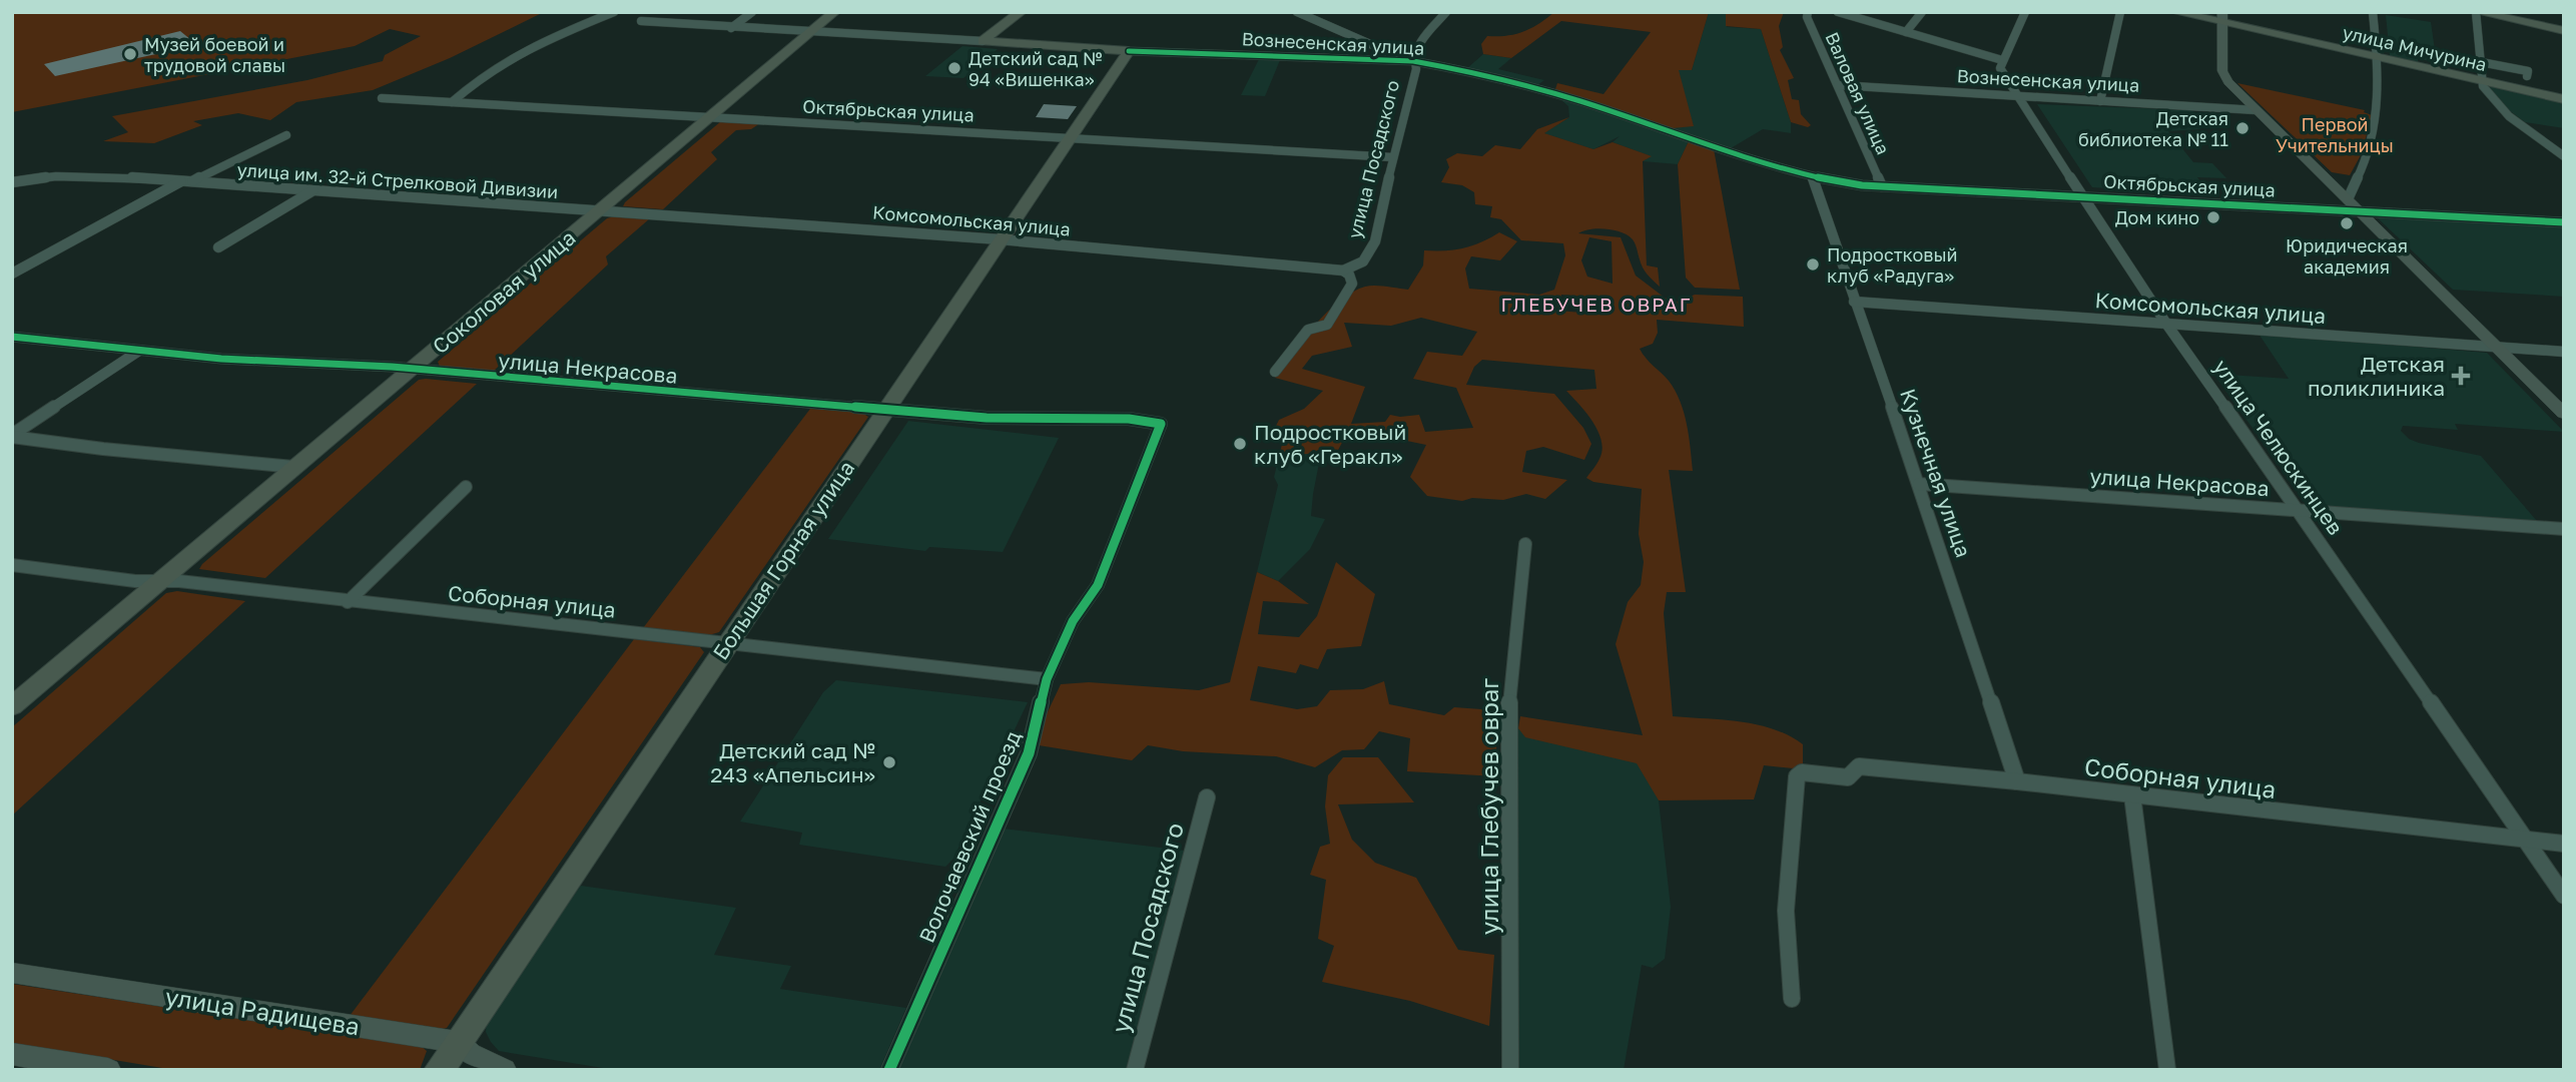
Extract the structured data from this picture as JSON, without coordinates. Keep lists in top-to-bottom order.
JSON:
{
  "streets": {
    "main road": [
      "Вознесенская улица",
      "улица Мичурина",
      "Соколовая улица",
      "Большая Горная улица",
      "улица Радищева"
    ],
    "street": [
      "Валовая улица",
      "Октябрьская улица",
      "улица Посадского",
      "улица им. 32-й Стрелковой Дивизии",
      "Комсомольская улица",
      "улица Некрасова",
      "улица Челюскинцев",
      "Кузнечная улица",
      "Соборная улица",
      "улица Глебучев овраг",
      "Волочаевский проезд"
    ]
  },
  "crossings": [
    ["Вознесенская улица", "Валовая улица"],
    ["Вознесенская улица", "Октябрьская улица"],
    ["Вознесенская улица", "улица Посадского"],
    ["Вознесенская улица", "Соколовая улица"],
    ["Вознесенская улица", "улица Челюскинцев"],
    ["Вознесенская улица", "Кузнечная улица"],
    ["Вознесенская улица", "Большая Горная улица"],
    ["Валовая улица", "Октябрьская улица"],
    ["Октябрьская улица", "улица Посадского"],
    ["Октябрьская улица", "Соколовая улица"],
    ["Октябрьская улица", "улица Челюскинцев"],
    ["Октябрьская улица", "Кузнечная улица"],
    ["Октябрьская улица", "Большая Горная улица"],
    ["улица Посадского", "Комсомольская улица"],
    ["улица им. 32-й Стрелковой Дивизии", "Комсомольская улица"],
    ["улица им. 32-й Стрелковой Дивизии", "Соколовая улица"],
    ["Комсомольская улица", "Соколовая улица"],
    ["Комсомольская улица", "улица Челюскинцев"],
    ["Комсомольская улица", "Кузнечная улица"],
    ["Комсомольская улица", "Большая Горная улица"],
    ["Соколовая улица", "улица Некрасова"],
    ["Соколовая улица", "Соборная улица"],
    ["улица Некрасова", "улица Челюскинцев"],
    ["улица Некрасова", "Кузнечная улица"],
    ["улица Некрасова", "Большая Горная улица"],
    ["улица Некрасова", "Волочаевский проезд"],
    ["улица Челюскинцев", "Соборная улица"],
    ["Кузнечная улица", "Соборная улица"],
    ["Большая Горная улица", "Соборная улица"],
    ["Большая Горная улица", "улица Радищева"],
    ["Соборная улица", "Волочаевский проезд"]
  ],
  "districts": ["ГЛЕБУЧЕВ ОВРАГ"],
  "parks": ["Первой Учительницы"],
  "places": {
    "other": [
      "Музей боевой и трудовой славы",
      "Детский сад № 94 «Вишенка»",
      "Детская библиотека № 11",
      "Дом кино",
      "Юридическая академия",
      "Подростковый клуб «Радуга»",
      "Подростковый клуб «Геракл»",
      "Детский сад № 243 «Апельсин»"
    ],
    "health": ["Детская поликлиника"]
  }
}
